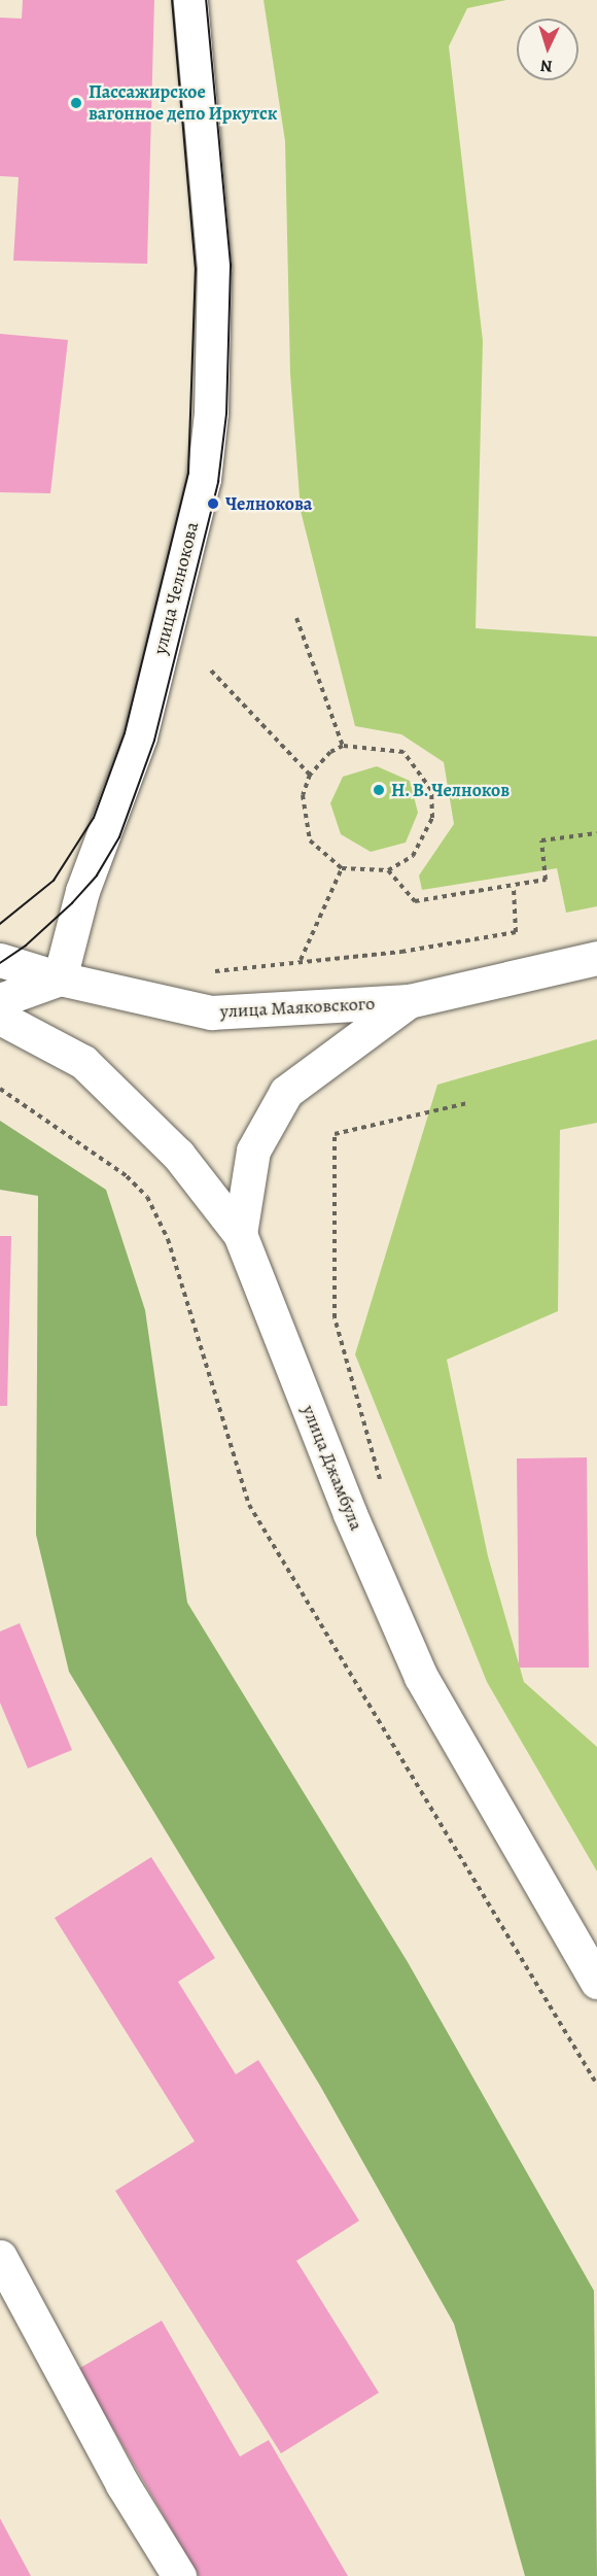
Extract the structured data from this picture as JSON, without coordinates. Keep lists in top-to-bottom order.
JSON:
{
  "streets": {
    "main road": ["улица Челнокова", "улица Маяковского", "улица Джамбула"]
  },
  "crossings": [
    ["улица Челнокова", "улица Маяковского"]
  ],
  "places": ["Пассажирское вагонное депо Иркутск", "Челнокова", "Н. В. Челноков"],
  "north": "bottom"
}
